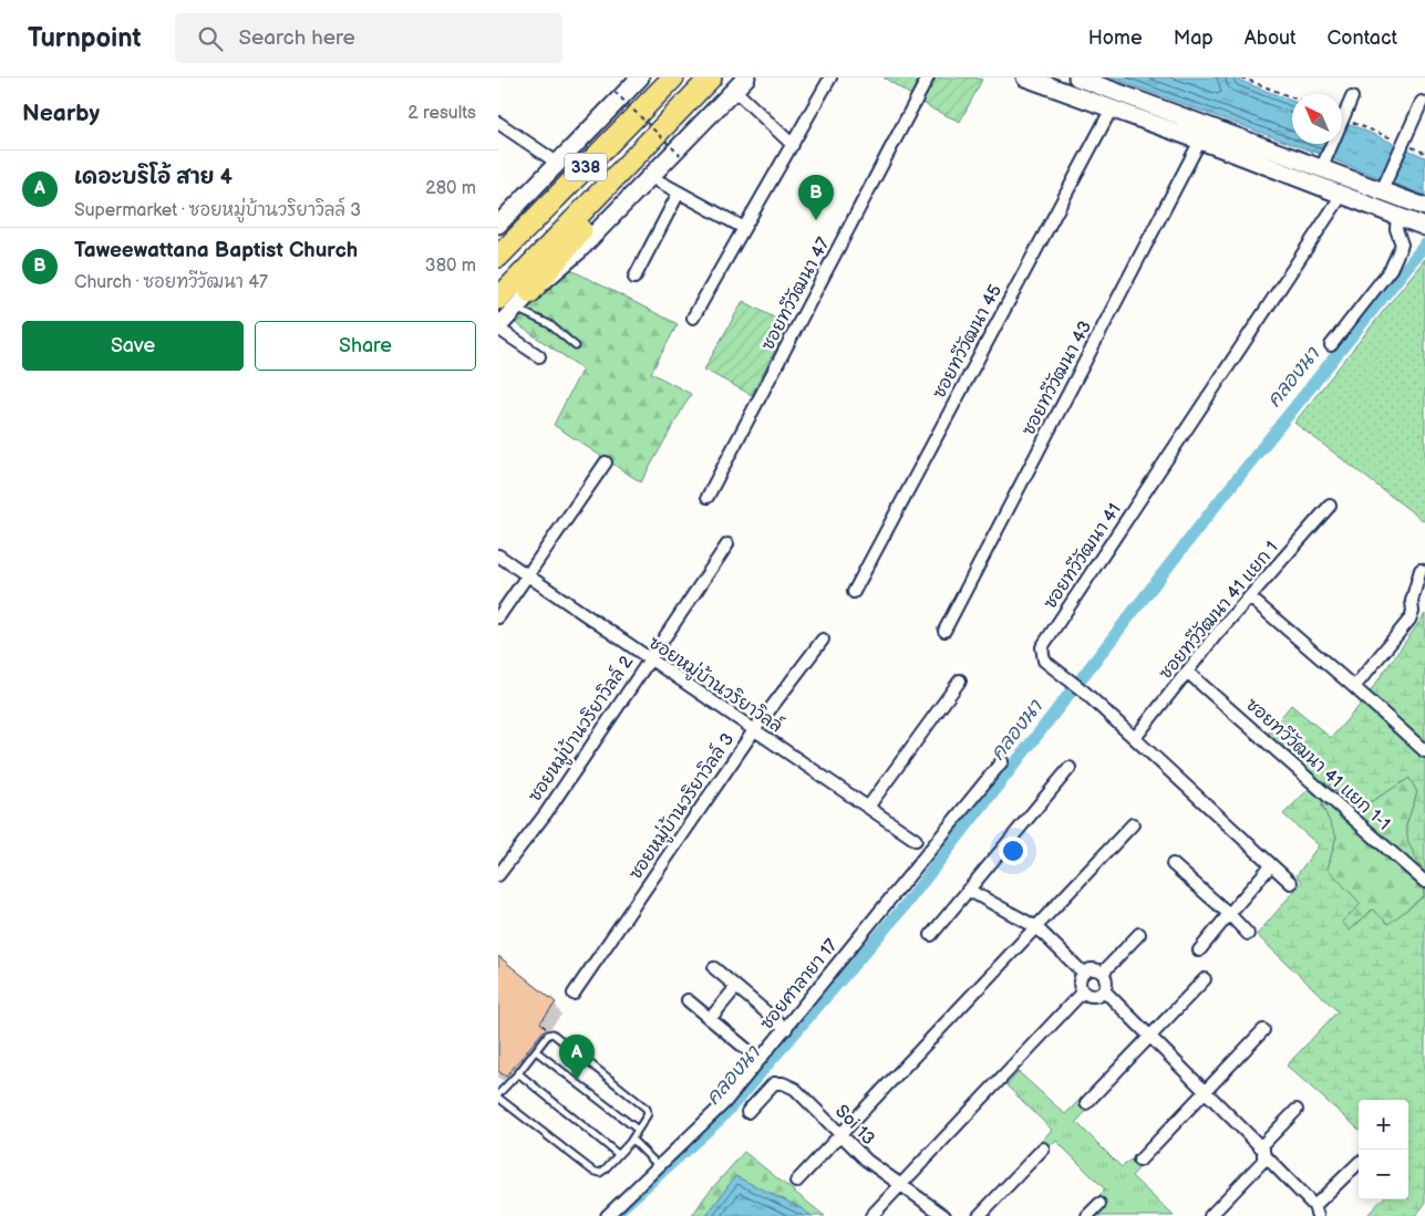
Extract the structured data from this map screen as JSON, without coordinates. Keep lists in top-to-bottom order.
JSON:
{
  "streets": {
    "highway": ["338"],
    "street": [
      "ซอยทวีวัฒนา 47",
      "ซอยทวีวัฒนา 45",
      "ซอยทวีวัฒนา 43",
      "ซอยทวีวัฒนา 41",
      "ซอยทวีวัฒนา 41 แยก 1",
      "ซอยหมู่บ้านวริยาวิลล์",
      "ซอยหมู่บ้านวริยาวิลล์ 2",
      "ซอยทวีวัฒนา 41 แยก 1-1",
      "ซอยหมู่บ้านวริยาวิลล์ 3",
      "ซอยศาลายา 17",
      "Soi 13"
    ]
  },
  "crossings": [
    ["ซอยทวีวัฒนา 41", "ซอยทวีวัฒนา 41 แยก 1"],
    ["ซอยทวีวัฒนา 41 แยก 1", "ซอยทวีวัฒนา 41 แยก 1-1"],
    ["ซอยหมู่บ้านวริยาวิลล์", "ซอยหมู่บ้านวริยาวิลล์ 2"],
    ["ซอยหมู่บ้านวริยาวิลล์", "ซอยหมู่บ้านวริยาวิลล์ 3"]
  ],
  "water": ["คลองนา"],
  "north": "top left",
  "page": {
    "header": "Turnpoint",
    "search": "Search here",
    "nav": [
      "Home",
      "Map",
      "About",
      "Contact"
    ],
    "heading": ["Nearby", "2 results"],
    "list": [
      {
        "mark": "A",
        "name": "เดอะบริโอ้ สาย 4",
        "note": "Supermarket · ซอยหมู่บ้านวริยาวิลล์ 3",
        "value": "280 m"
      },
      {
        "mark": "B",
        "name": "Taweewattana Baptist Church",
        "note": "Church · ซอยทวีวัฒนา 47",
        "value": "380 m"
      }
    ],
    "pins": ["B", "A"],
    "buttons": ["Save", "Share"],
    "map_buttons": ["+", "−"]
  }
}
